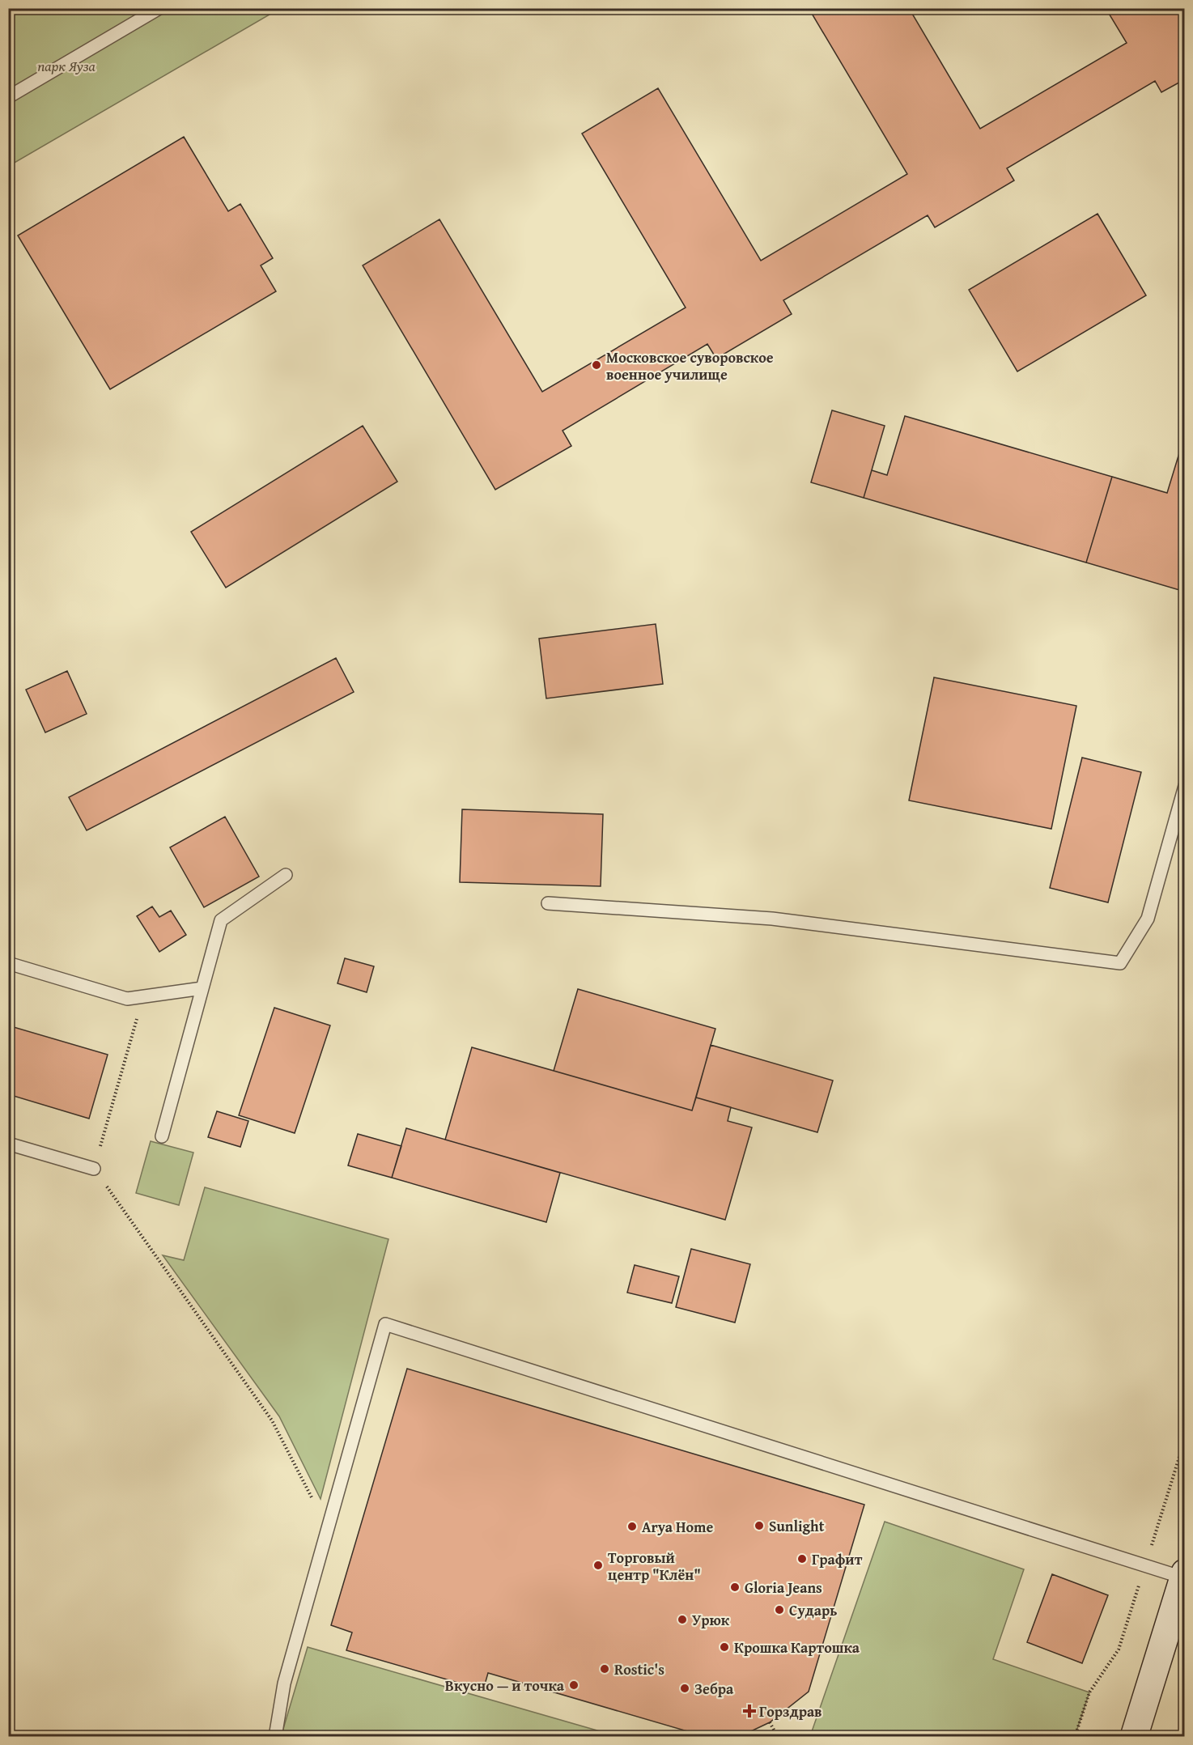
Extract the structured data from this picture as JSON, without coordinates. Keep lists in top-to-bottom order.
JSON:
{
  "parks": ["парк Яуза"],
  "places": {
    "other": [
      "Московское суворовское военное училище",
      "Sunlight",
      "Arya Home",
      "Графит",
      "Торговый центр \"Клён\"",
      "Gloria Jeans",
      "Сударь",
      "Урюк",
      "Крошка Картошка",
      "Rostic's",
      "Вкусно — и точка",
      "Зебра"
    ],
    "health": ["Горздрав"]
  }
}
